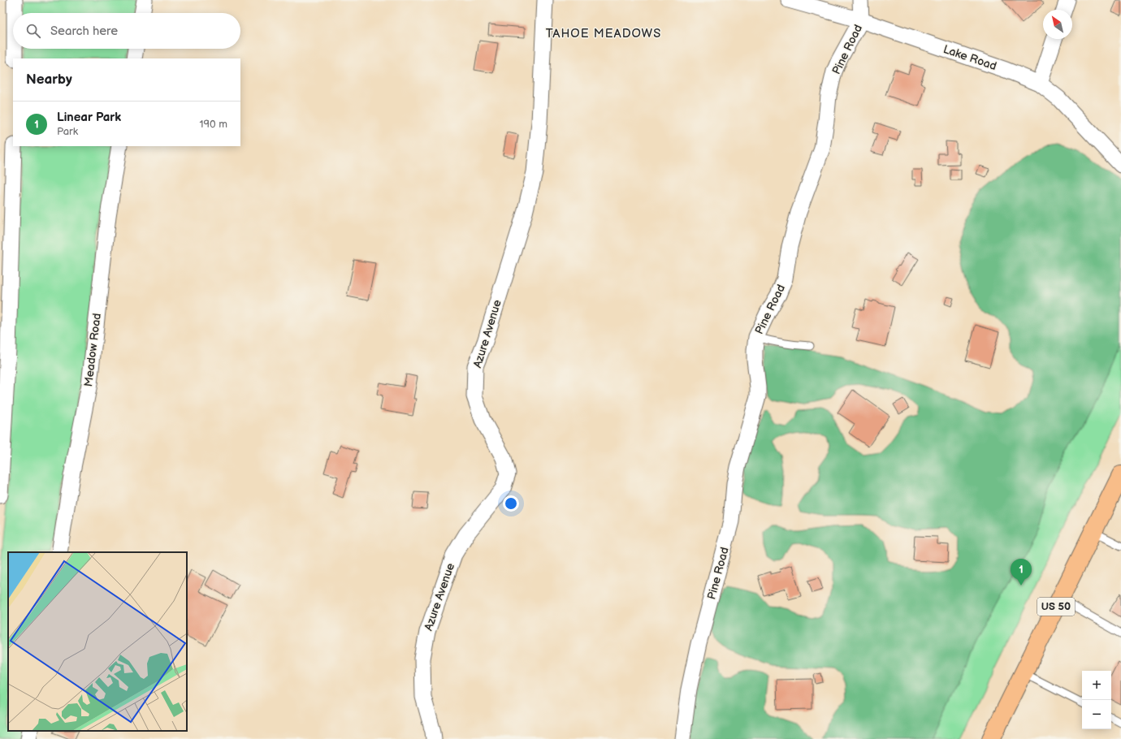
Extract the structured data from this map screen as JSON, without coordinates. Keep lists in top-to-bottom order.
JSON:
{
  "streets": {
    "highway": ["US 50"],
    "street": [
      "Pine Road",
      "Lake Road",
      "Azure Avenue",
      "Meadow Road"
    ]
  },
  "crossings": [
    ["Pine Road", "Lake Road"]
  ],
  "districts": ["TAHOE MEADOWS"],
  "north": "top left",
  "page": {
    "search": "Search here",
    "heading": "Nearby",
    "list": [
      {
        "mark": "1",
        "name": "Linear Park",
        "note": "Park",
        "value": "190 m"
      }
    ],
    "pins": "1",
    "map_buttons": ["+", "−"]
  }
}
